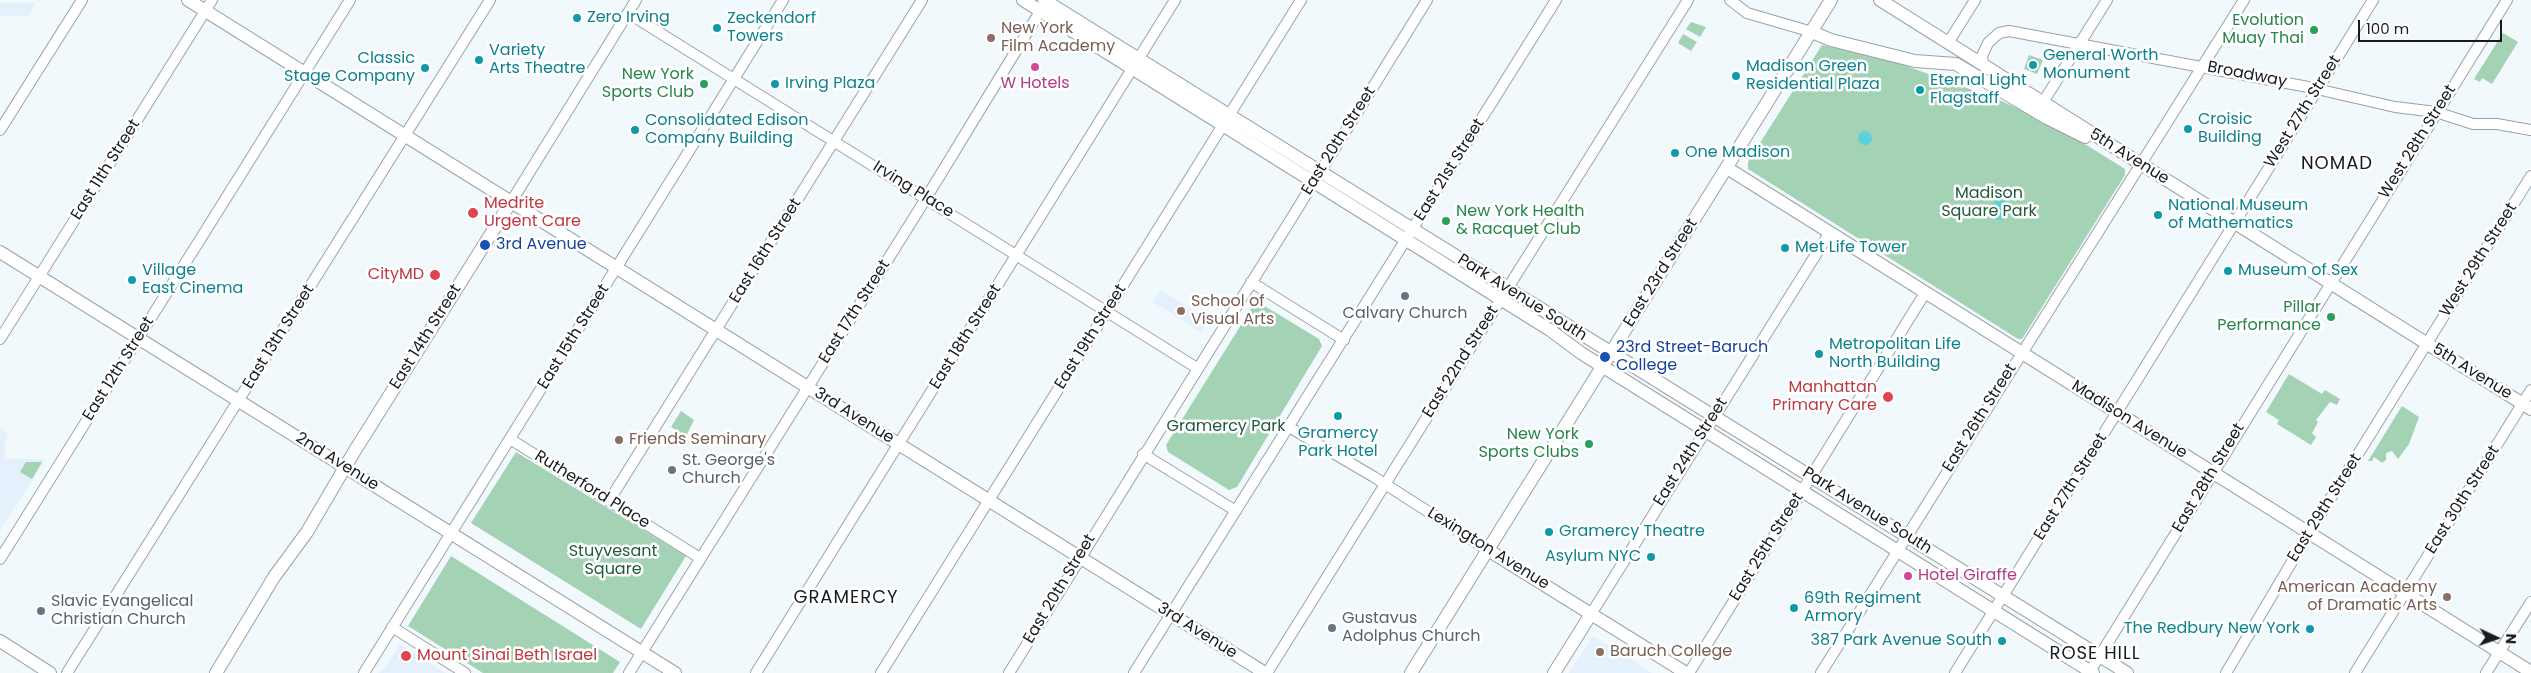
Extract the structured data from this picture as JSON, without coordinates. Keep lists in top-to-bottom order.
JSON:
{
  "streets": {
    "main road": [
      "5th Avenue",
      "East 23rd Street",
      "Park Avenue South",
      "East 14th Street",
      "3rd Avenue",
      "Madison Avenue",
      "East 24th Street",
      "2nd Avenue",
      "Lexington Avenue"
    ],
    "street": [
      "Broadway",
      "West 27th Street",
      "East 20th Street",
      "West 28th Street",
      "East 11th Street",
      "East 21st Street",
      "Irving Place",
      "East 16th Street",
      "West 29th Street",
      "East 17th Street",
      "East 13th Street",
      "East 15th Street",
      "East 18th Street",
      "East 19th Street",
      "East 22nd Street",
      "East 12th Street",
      "East 26th Street",
      "East 28th Street",
      "East 27th Street",
      "Rutherford Place",
      "East 30th Street",
      "East 29th Street",
      "East 25th Street"
    ]
  },
  "crossings": [
    ["Broadway", "West 27th Street"],
    ["Broadway", "West 28th Street"],
    ["Broadway", "5th Avenue"],
    ["Broadway", "East 26th Street"],
    ["West 27th Street", "5th Avenue"],
    ["West 27th Street", "East 27th Street"],
    ["East 20th Street", "Irving Place"],
    ["East 20th Street", "Park Avenue South"],
    ["East 20th Street", "3rd Avenue"],
    ["West 28th Street", "5th Avenue"],
    ["West 28th Street", "East 28th Street"],
    ["5th Avenue", "West 29th Street"],
    ["5th Avenue", "East 26th Street"],
    ["5th Avenue", "East 28th Street"],
    ["5th Avenue", "East 27th Street"],
    ["5th Avenue", "East 30th Street"],
    ["5th Avenue", "East 29th Street"],
    ["East 11th Street", "3rd Avenue"],
    ["East 11th Street", "2nd Avenue"],
    ["East 21st Street", "Park Avenue South"],
    ["East 21st Street", "3rd Avenue"],
    ["East 21st Street", "Lexington Avenue"],
    ["Irving Place", "East 16th Street"],
    ["Irving Place", "East 17th Street"],
    ["Irving Place", "East 14th Street"],
    ["Irving Place", "East 15th Street"],
    ["Irving Place", "East 18th Street"],
    ["Irving Place", "East 19th Street"],
    ["East 16th Street", "3rd Avenue"],
    ["East 16th Street", "Rutherford Place"],
    ["West 29th Street", "East 29th Street"],
    ["East 23rd Street", "Park Avenue South"],
    ["East 23rd Street", "Madison Avenue"],
    ["East 23rd Street", "Lexington Avenue"],
    ["Park Avenue South", "East 17th Street"],
    ["Park Avenue South", "East 18th Street"],
    ["Park Avenue South", "East 19th Street"],
    ["Park Avenue South", "East 22nd Street"],
    ["Park Avenue South", "East 26th Street"],
    ["Park Avenue South", "East 24th Street"],
    ["Park Avenue South", "East 28th Street"],
    ["Park Avenue South", "East 27th Street"],
    ["Park Avenue South", "East 25th Street"],
    ["East 17th Street", "3rd Avenue"],
    ["East 17th Street", "2nd Avenue"],
    ["East 17th Street", "Rutherford Place"],
    ["East 13th Street", "3rd Avenue"],
    ["East 13th Street", "2nd Avenue"],
    ["East 14th Street", "3rd Avenue"],
    ["East 14th Street", "2nd Avenue"],
    ["East 15th Street", "3rd Avenue"],
    ["East 15th Street", "2nd Avenue"],
    ["East 15th Street", "Rutherford Place"],
    ["East 18th Street", "3rd Avenue"],
    ["East 19th Street", "3rd Avenue"],
    ["East 22nd Street", "3rd Avenue"],
    ["East 22nd Street", "Lexington Avenue"],
    ["East 12th Street", "3rd Avenue"],
    ["East 12th Street", "2nd Avenue"],
    ["East 26th Street", "Madison Avenue"],
    ["Madison Avenue", "East 24th Street"],
    ["Madison Avenue", "East 28th Street"],
    ["Madison Avenue", "East 27th Street"],
    ["Madison Avenue", "East 30th Street"],
    ["Madison Avenue", "East 29th Street"],
    ["Madison Avenue", "East 25th Street"],
    ["East 24th Street", "Lexington Avenue"],
    ["East 25th Street", "Lexington Avenue"]
  ],
  "districts": ["NOMAD", "GRAMERCY", "ROSE HILL"],
  "parks": ["Madison Square Park", "Gramercy Park", "Stuyvesant Square"],
  "places": [
    "Zero Irving",
    "Zeckendorf Towers",
    "Evolution Muay Thai",
    "New York Film Academy",
    "Variety Arts Theatre",
    "General Worth Monument",
    "W Hotels",
    "Classic Stage Company",
    "Madison Green Residential Plaza",
    "New York Sports Club",
    "Irving Plaza",
    "Eternal Light Flagstaff",
    "Croisic Building",
    "Consolidated Edison Company Building",
    "One Madison",
    "Medrite Urgent Care",
    "National Museum of Mathematics",
    "New York Health & Racquet Club",
    "3rd Avenue",
    "Met Life Tower",
    "Museum of Sex",
    "CityMD",
    "Village East Cinema",
    "Calvary Church",
    "School of Visual Arts",
    "Pillar Performance",
    "Metropolitan Life North Building",
    "23rd Street-Baruch College",
    "Manhattan Primary Care",
    "Gramercy Park Hotel",
    "Friends Seminary",
    "New York Sports Clubs",
    "St. George's Church",
    "Gramercy Theatre",
    "Asylum NYC",
    "Hotel Giraffe",
    "American Academy of Dramatic Arts",
    "69th Regiment Armory",
    "Slavic Evangelical Christian Church",
    "Gustavus Adolphus Church",
    "The Redbury New York",
    "387 Park Avenue South",
    "Baruch College",
    "Mount Sinai Beth Israel"
  ],
  "scale_bar": "100 m",
  "north": "right"
}
